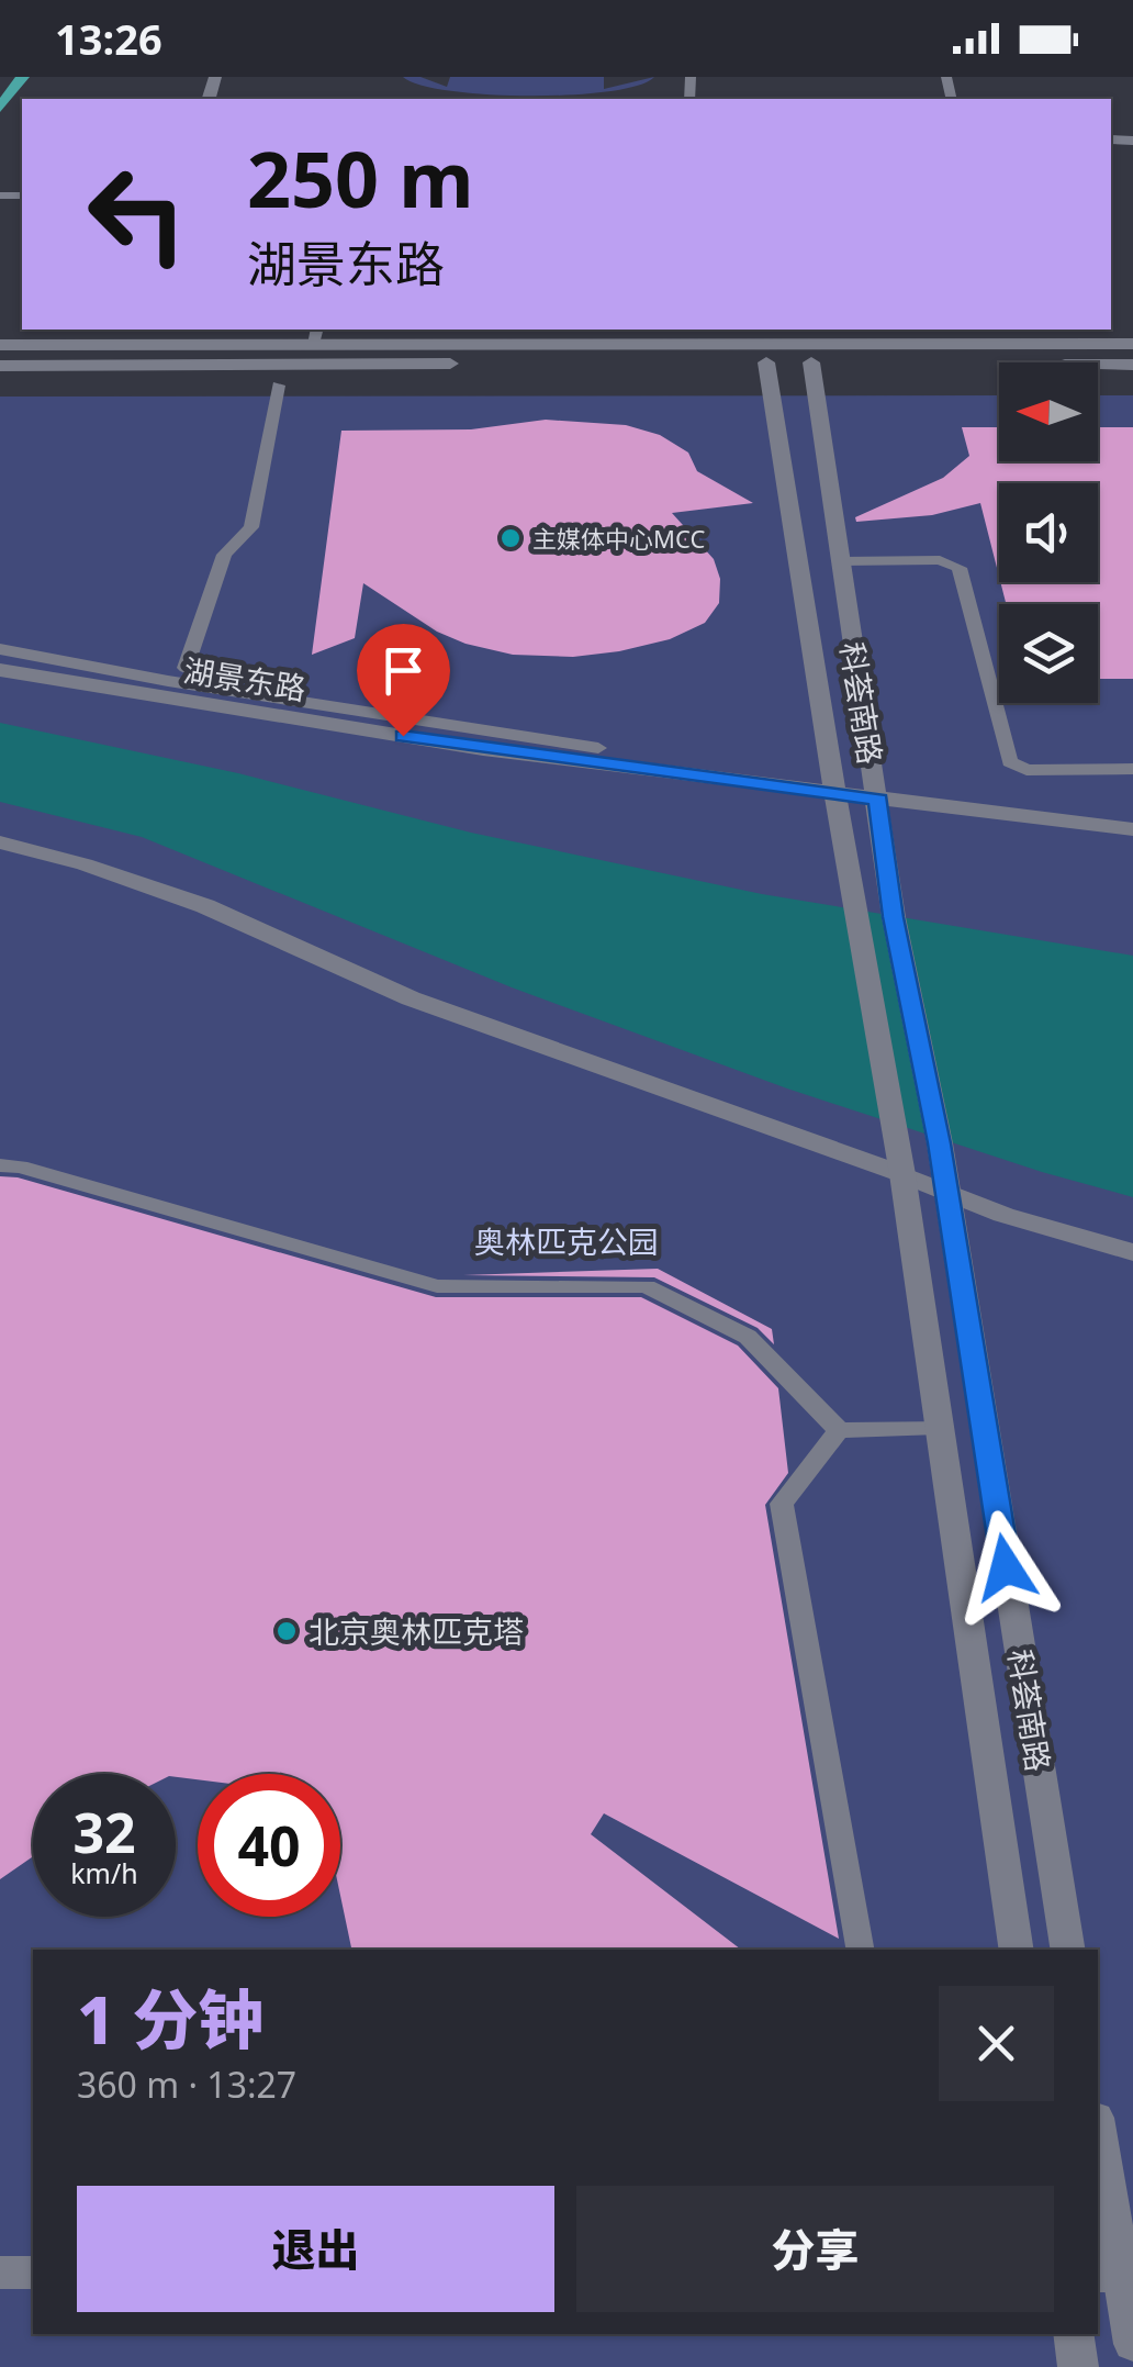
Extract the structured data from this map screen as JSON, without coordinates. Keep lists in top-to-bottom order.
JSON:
{
  "streets": {
    "street": ["湖景东路", "科荟南路"]
  },
  "crossings": [
    ["湖景东路", "科荟南路"]
  ],
  "parks": ["奥林匹克公园"],
  "places": ["主媒体中心MCC", "北京奥林匹克塔"],
  "north": "left",
  "page": {
    "status": "13:26",
    "turn": ["250 m", "湖景东路"],
    "speed": "32 km/h",
    "limit": "40",
    "heading": ["1 分钟", "360 m · 13:27"],
    "buttons": ["退出", "分享"]
  }
}
